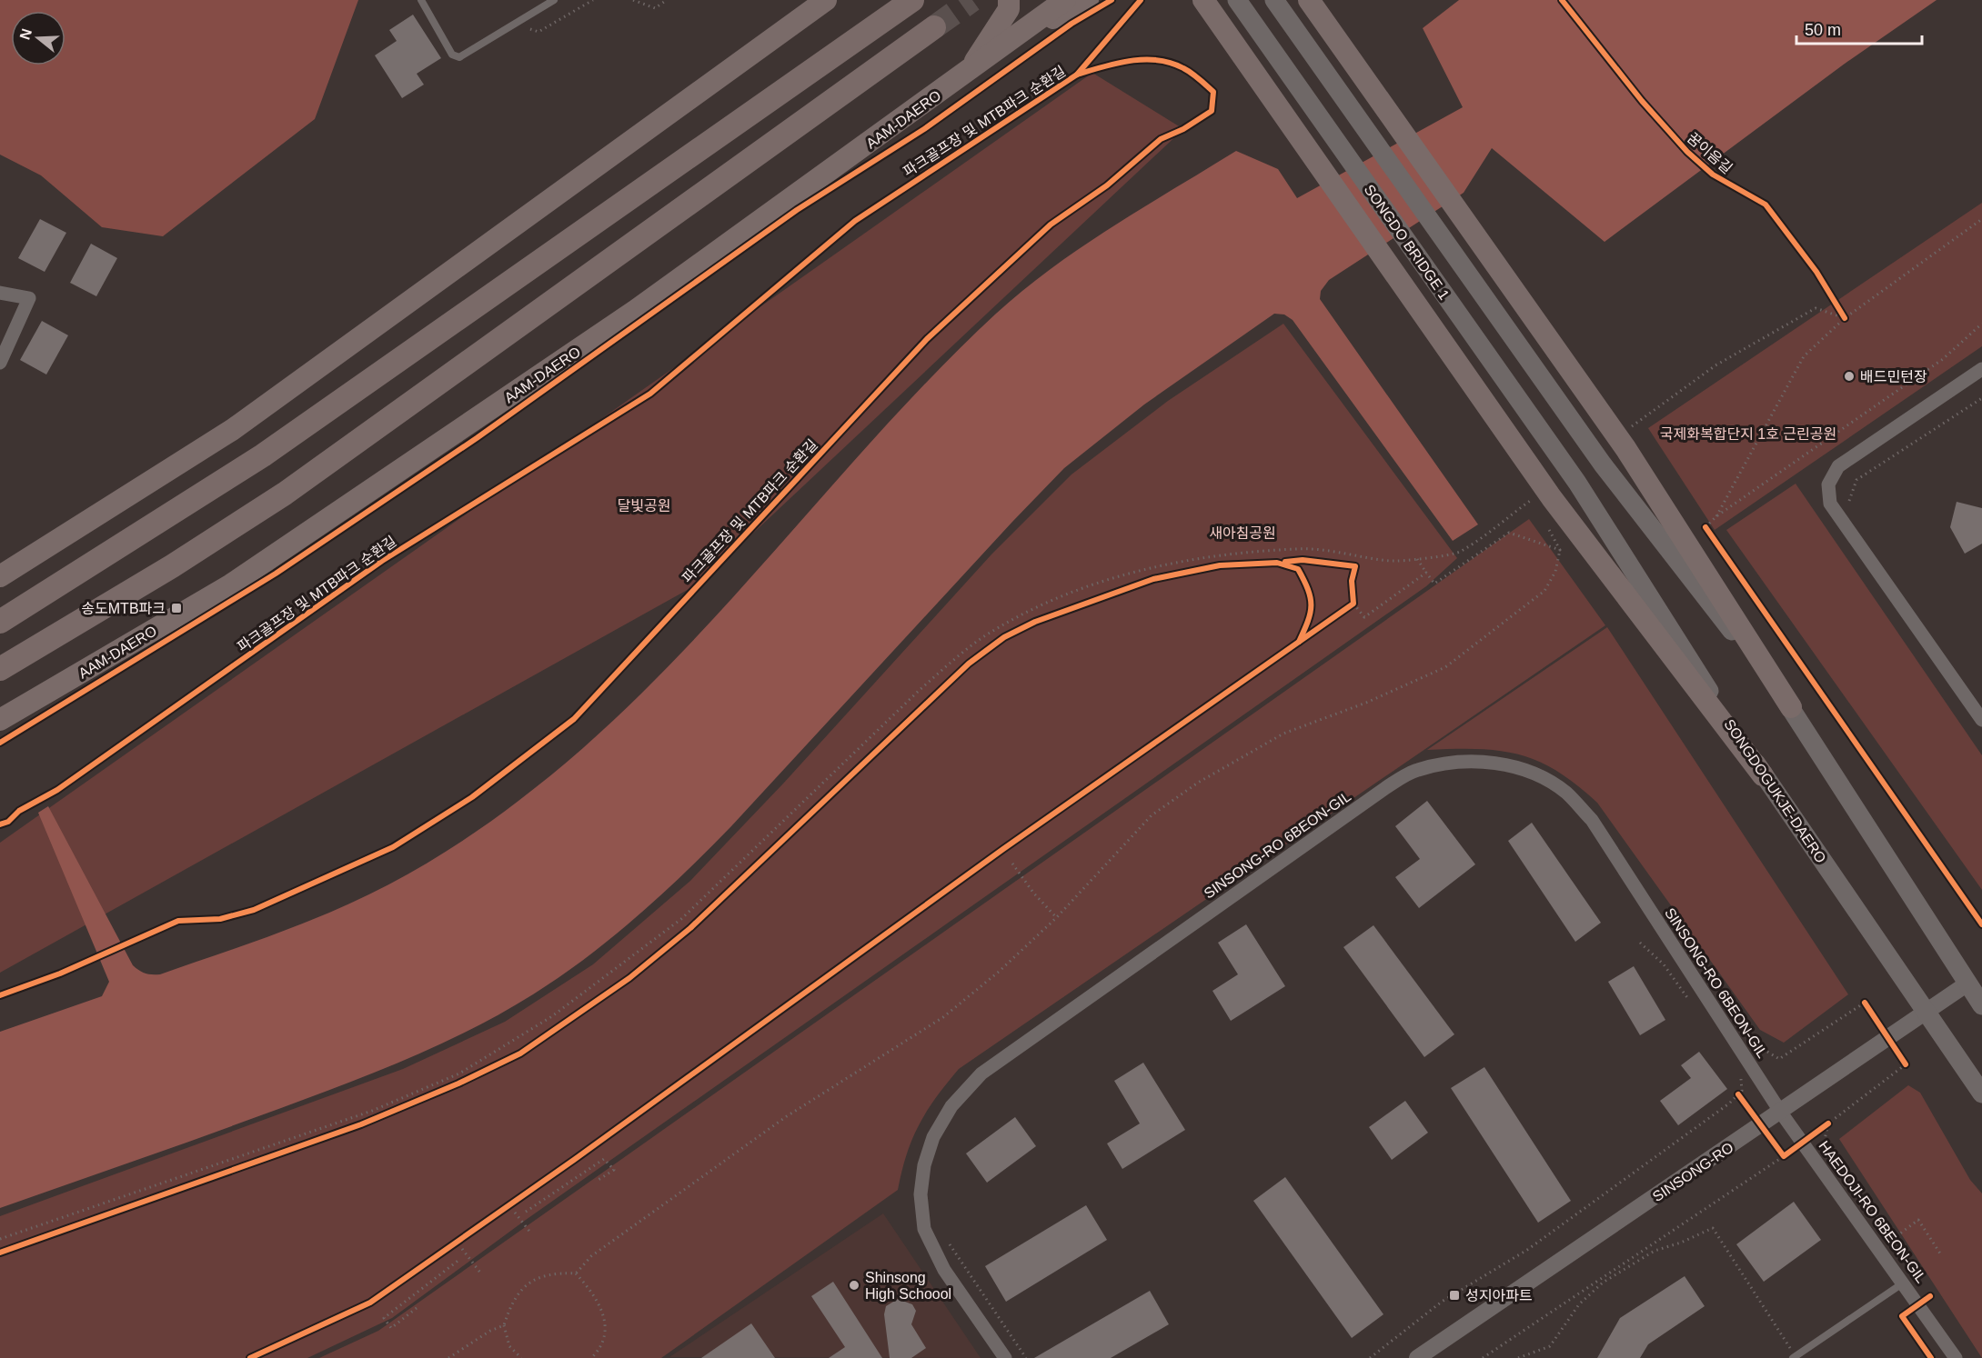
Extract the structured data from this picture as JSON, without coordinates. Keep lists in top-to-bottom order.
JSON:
{
  "streets": {
    "main road": ["AAM-DAERO", "SONGDO BRIDGE 1", "SONGDOGUKJE-DAERO"],
    "street": ["SINSONG-RO 6BEON-GIL", "SINSONG-RO", "HAEDOJI-RO 6BEON-GIL"],
    "cycle path": ["파크골프장 및 MTB파크 순환길", "꿈이음길"]
  },
  "crossings": [
    ["SONGDO BRIDGE 1", "SONGDOGUKJE-DAERO"],
    ["SONGDOGUKJE-DAERO", "SINSONG-RO"],
    ["SINSONG-RO 6BEON-GIL", "SINSONG-RO"],
    ["SINSONG-RO 6BEON-GIL", "HAEDOJI-RO 6BEON-GIL"],
    ["SINSONG-RO", "HAEDOJI-RO 6BEON-GIL"]
  ],
  "parks": ["국제화복합단지 1호 근린공원", "달빛공원", "새아침공원"],
  "places": {
    "other": ["배드민턴장", "Shinsong High Schoool"],
    "transit": ["송도MTB파크", "성지아파트"]
  },
  "scale_bar": "50 m",
  "north": "left"
}
